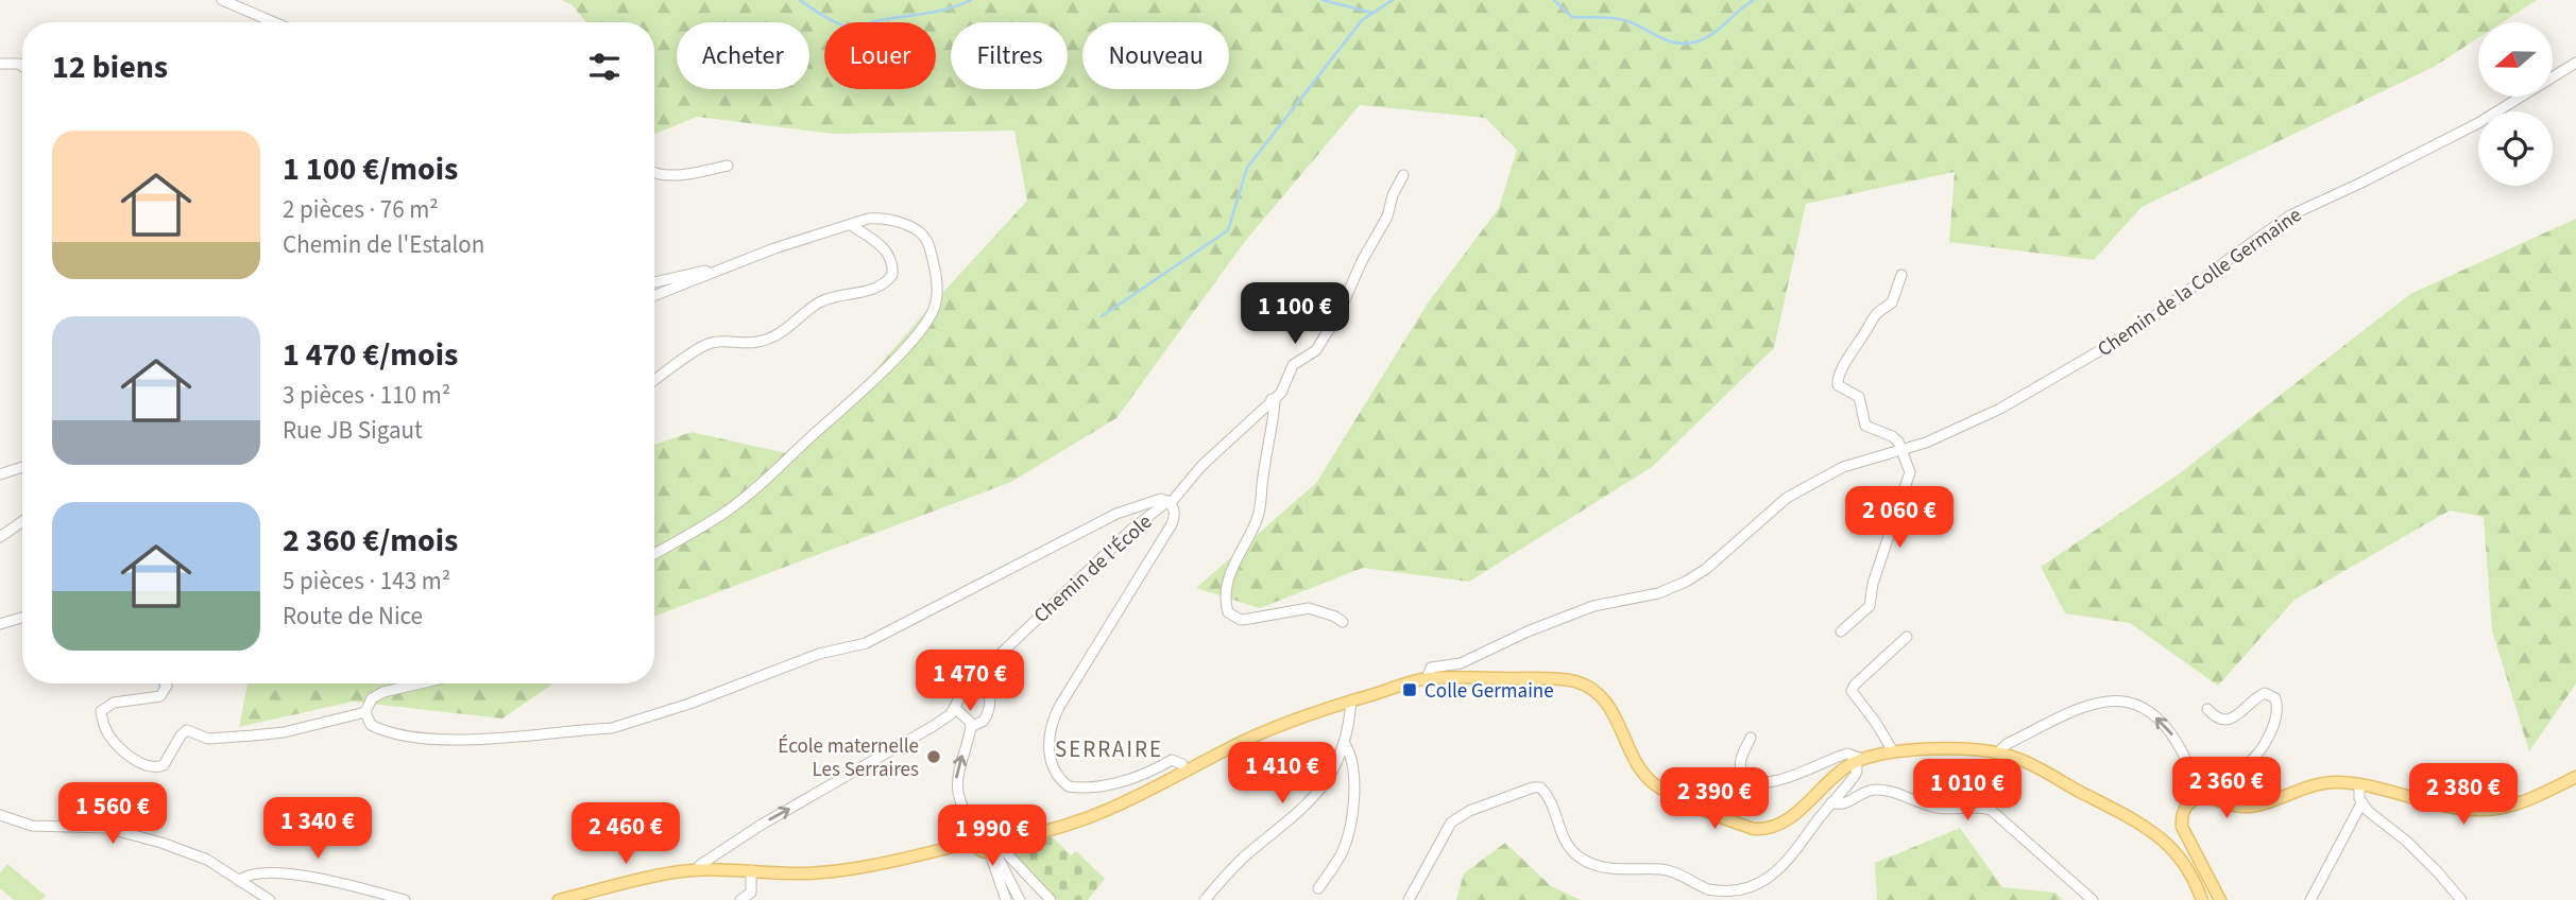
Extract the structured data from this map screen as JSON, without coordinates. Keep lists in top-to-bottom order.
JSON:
{
  "streets": {
    "street": ["Chemin de la Colle Germaine", "Chemin de l'École"]
  },
  "districts": ["SERRAIRE"],
  "places": {
    "transit": ["Colle Germaine"],
    "other": ["École maternelle Les Serraires"]
  },
  "north": "left",
  "page": {
    "chip": [
      "Acheter",
      "Louer",
      "Filtres",
      "Nouveau"
    ],
    "heading": "12 biens",
    "list": [
      {
        "name": "1 100 €/mois",
        "note": "2 pièces · 76 m² · Chemin de l'Estalon"
      },
      {
        "name": "1 470 €/mois",
        "note": "3 pièces · 110 m² · Rue JB Sigaut"
      },
      {
        "name": "2 360 €/mois",
        "note": "5 pièces · 143 m² · Route de Nice"
      }
    ],
    "price": [
      "1 100 €",
      "2 060 €",
      "1 470 €",
      "1 410 €",
      "2 360 €",
      "1 010 €",
      "2 380 €",
      "2 390 €",
      "1 560 €",
      "1 340 €",
      "2 460 €",
      "1 990 €"
    ]
  }
}
